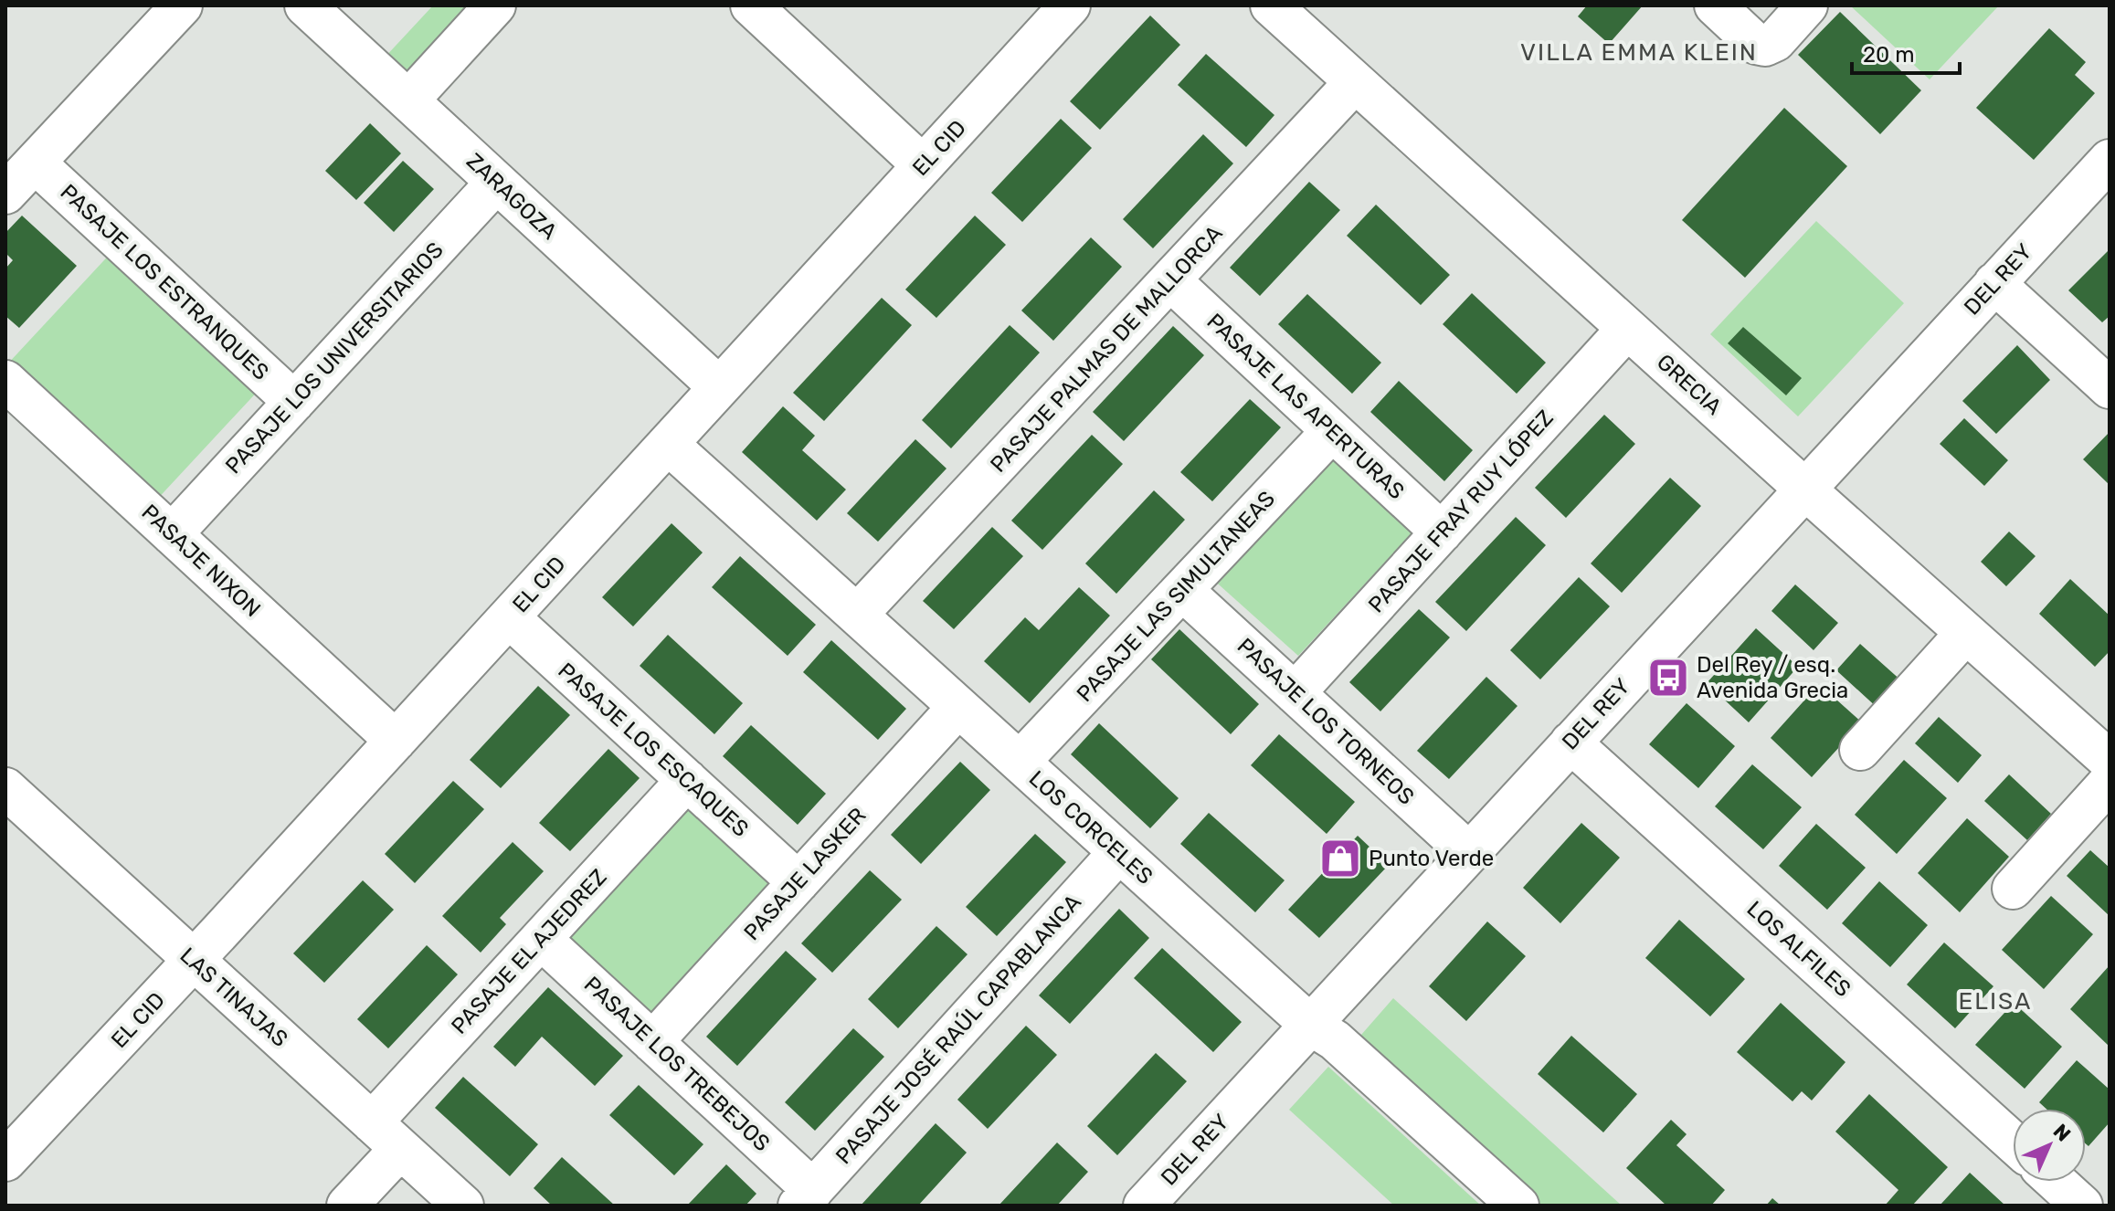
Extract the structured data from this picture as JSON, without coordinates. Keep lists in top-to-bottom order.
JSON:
{
  "streets": {
    "street": [
      "EL CID",
      "ZARAGOZA",
      "DEL REY",
      "PASAJE LOS ESTRANQUES",
      "PASAJE PALMAS DE MALLORCA",
      "PASAJE LOS UNIVERSITARIOS",
      "GRECIA",
      "PASAJE LAS APERTURAS",
      "PASAJE FRAY RUY LÓPEZ",
      "PASAJE NIXON",
      "PASAJE LAS SIMULTANEAS",
      "PASAJE LOS TORNEOS",
      "PASAJE LOS ESCAQUES",
      "LOS CORCELES",
      "PASAJE LASKER",
      "LOS ALFILES",
      "PASAJE EL AJEDREZ",
      "LAS TINAJAS",
      "PASAJE JOSÉ RAÚL CAPABLANCA",
      "PASAJE LOS TREBEJOS"
    ]
  },
  "crossings": [
    ["EL CID", "ZARAGOZA"],
    ["EL CID", "PASAJE NIXON"],
    ["EL CID", "PASAJE LOS ESCAQUES"],
    ["EL CID", "LOS CORCELES"],
    ["EL CID", "LAS TINAJAS"],
    ["ZARAGOZA", "PASAJE LOS UNIVERSITARIOS"],
    ["DEL REY", "GRECIA"],
    ["DEL REY", "PASAJE LOS TORNEOS"],
    ["DEL REY", "LOS CORCELES"],
    ["DEL REY", "LOS ALFILES"],
    ["PASAJE LOS ESTRANQUES", "PASAJE LOS UNIVERSITARIOS"],
    ["PASAJE PALMAS DE MALLORCA", "GRECIA"],
    ["PASAJE PALMAS DE MALLORCA", "PASAJE LAS APERTURAS"],
    ["PASAJE PALMAS DE MALLORCA", "LOS CORCELES"],
    ["PASAJE LOS UNIVERSITARIOS", "PASAJE NIXON"],
    ["GRECIA", "PASAJE FRAY RUY LÓPEZ"],
    ["PASAJE LAS APERTURAS", "PASAJE FRAY RUY LÓPEZ"],
    ["PASAJE LAS APERTURAS", "PASAJE LAS SIMULTANEAS"],
    ["PASAJE FRAY RUY LÓPEZ", "PASAJE LOS TORNEOS"],
    ["PASAJE LAS SIMULTANEAS", "PASAJE LOS TORNEOS"],
    ["PASAJE LAS SIMULTANEAS", "LOS CORCELES"],
    ["PASAJE LOS ESCAQUES", "PASAJE LASKER"],
    ["PASAJE LOS ESCAQUES", "PASAJE EL AJEDREZ"],
    ["LOS CORCELES", "PASAJE LASKER"],
    ["LOS CORCELES", "PASAJE JOSÉ RAÚL CAPABLANCA"],
    ["PASAJE LASKER", "PASAJE LOS TREBEJOS"],
    ["PASAJE EL AJEDREZ", "LAS TINAJAS"],
    ["PASAJE EL AJEDREZ", "PASAJE LOS TREBEJOS"],
    ["PASAJE JOSÉ RAÚL CAPABLANCA", "PASAJE LOS TREBEJOS"]
  ],
  "districts": ["VILLA EMMA KLEIN", "ELISA"],
  "places": {
    "bus stop": ["Del Rey / esq. Avenida Grecia"],
    "shop": ["Punto Verde"]
  },
  "scale_bar": "20 m",
  "north": "top right"
}
